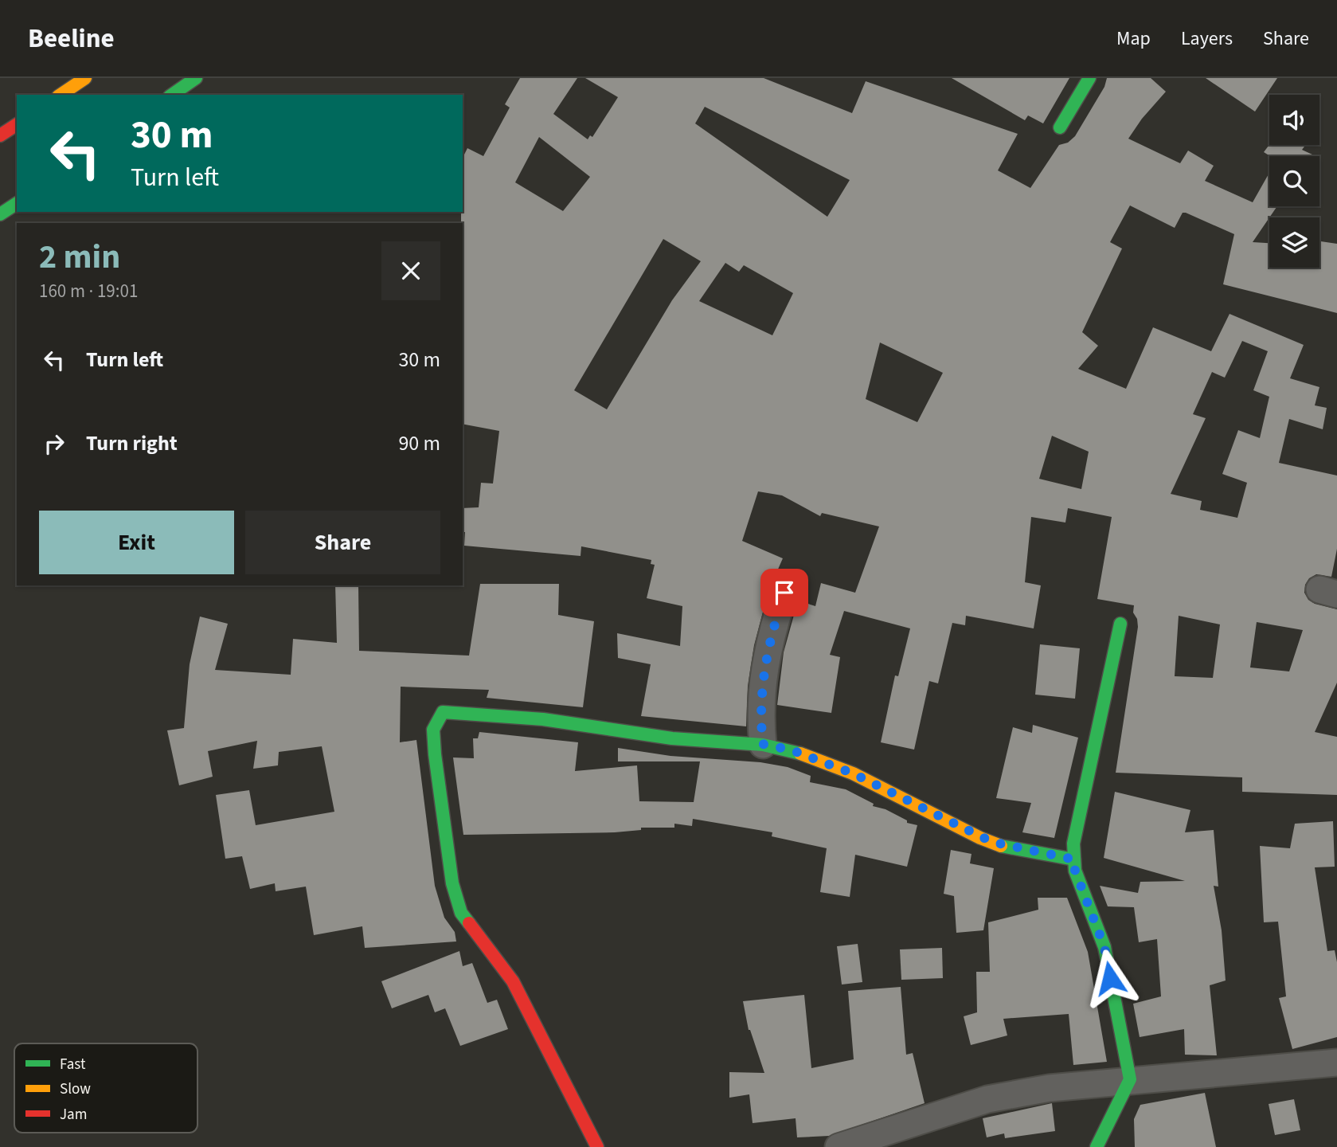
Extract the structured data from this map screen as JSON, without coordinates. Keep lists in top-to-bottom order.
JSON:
{
  "legend": ["Fast", "Slow", "Jam"],
  "page": {
    "header": "Beeline",
    "nav": ["Map", "Layers", "Share"],
    "turn": ["30 m", "Turn left"],
    "heading": ["2 min", "160 m · 19:01"],
    "list": [
      {
        "name": "Turn left",
        "value": "30 m"
      },
      {
        "name": "Turn right",
        "value": "90 m"
      }
    ],
    "buttons": ["Exit", "Share"]
  }
}
